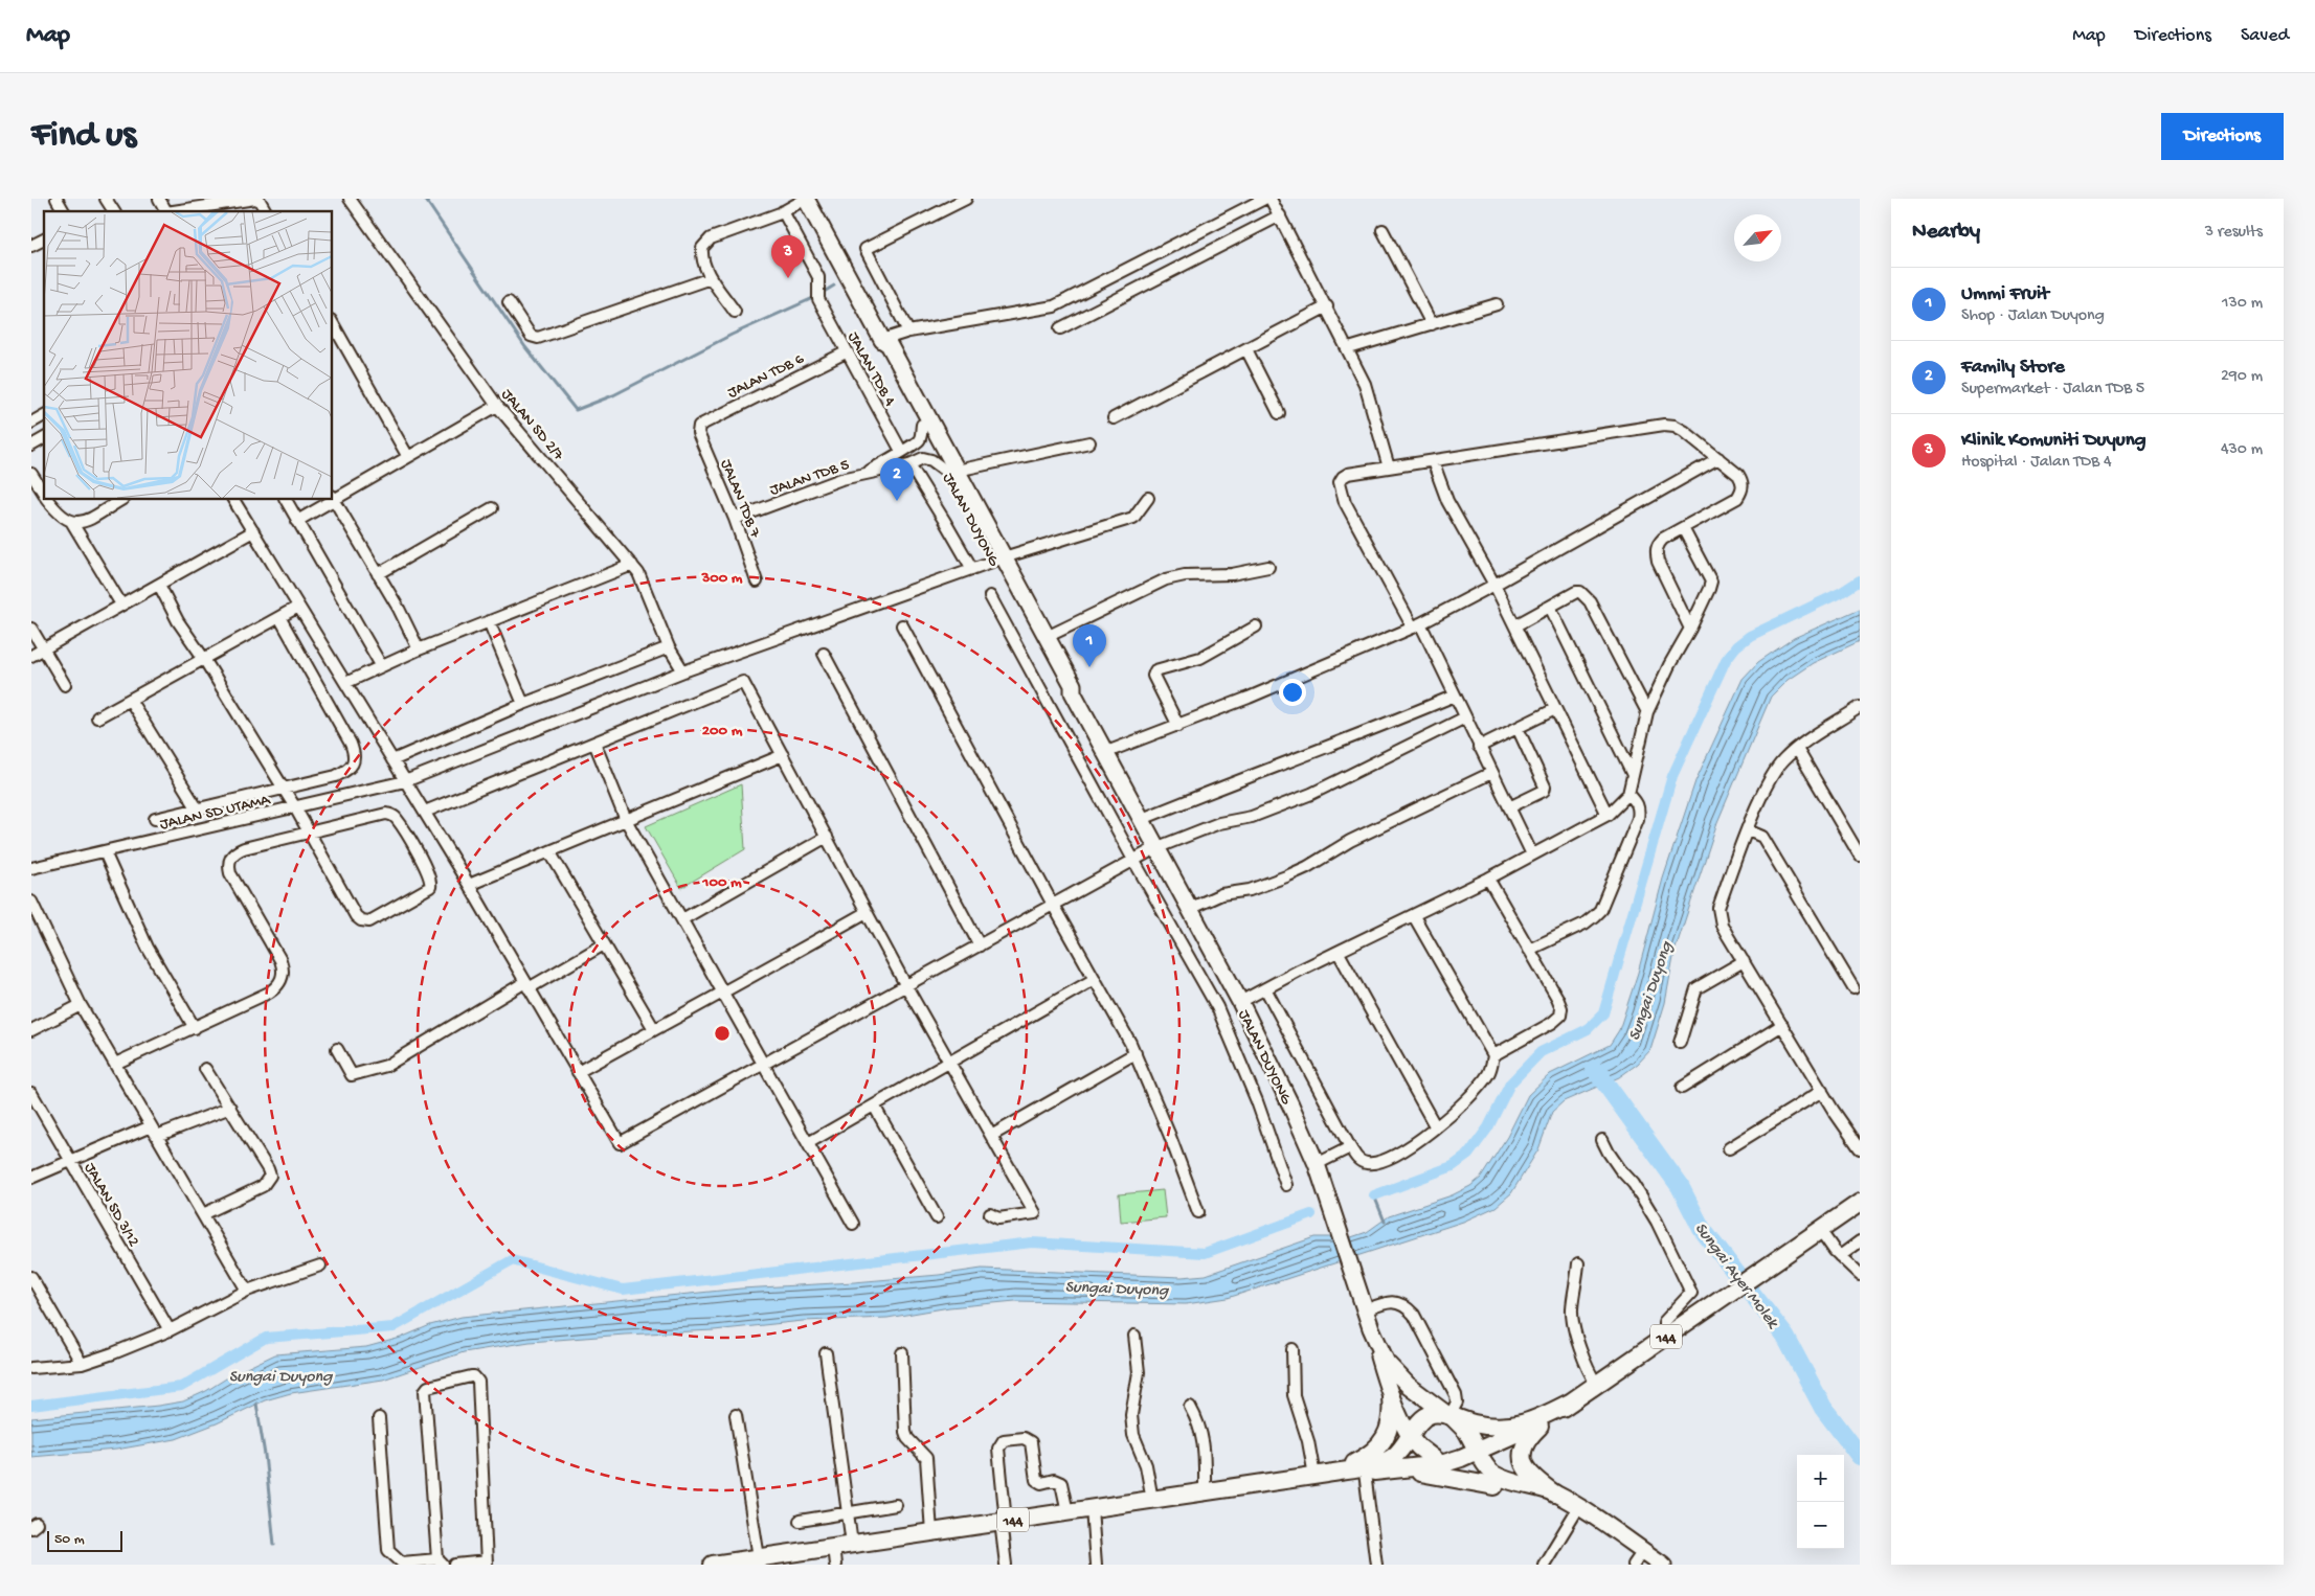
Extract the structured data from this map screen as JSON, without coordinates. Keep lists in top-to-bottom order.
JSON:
{
  "streets": {
    "main road": ["JALAN DUYONG", "144"],
    "street": [
      "JALAN TDB 4",
      "JALAN TDB 6",
      "JALAN SD 2/7",
      "JALAN TDB 5",
      "JALAN TDB 7",
      "JALAN SD UTAMA",
      "JALAN SD 3/12"
    ]
  },
  "crossings": [
    ["JALAN TDB 4", "JALAN TDB 6"],
    ["JALAN TDB 6", "JALAN TDB 7"],
    ["JALAN SD 2/7", "JALAN SD UTAMA"],
    ["JALAN TDB 5", "JALAN TDB 7"],
    ["JALAN TDB 5", "JALAN DUYONG"],
    ["JALAN DUYONG", "JALAN SD UTAMA"],
    ["JALAN DUYONG", "144"]
  ],
  "water": ["Sungai Duyong", "Sungai Ayer Molek"],
  "scale_bar": "50 m",
  "north": "top right",
  "page": {
    "header": "Map",
    "nav": ["Map", "Directions", "Saved"],
    "buttons": "Directions",
    "title": "Find us",
    "heading": ["Nearby", "3 results"],
    "pins": ["3", "2", "1"],
    "list": [
      {
        "mark": "1",
        "name": "Ummi Fruit",
        "note": "Shop · Jalan Duyong",
        "value": "130 m"
      },
      {
        "mark": "2",
        "name": "Family Store",
        "note": "Supermarket · Jalan TDB 5",
        "value": "290 m"
      },
      {
        "mark": "3",
        "name": "Klinik Komuniti Duyung",
        "note": "Hospital · Jalan TDB 4",
        "value": "430 m"
      }
    ],
    "map_buttons": ["+", "−"],
    "scale": "50 m"
  },
  "rings": ["300 m", "200 m", "100 m"]
}
